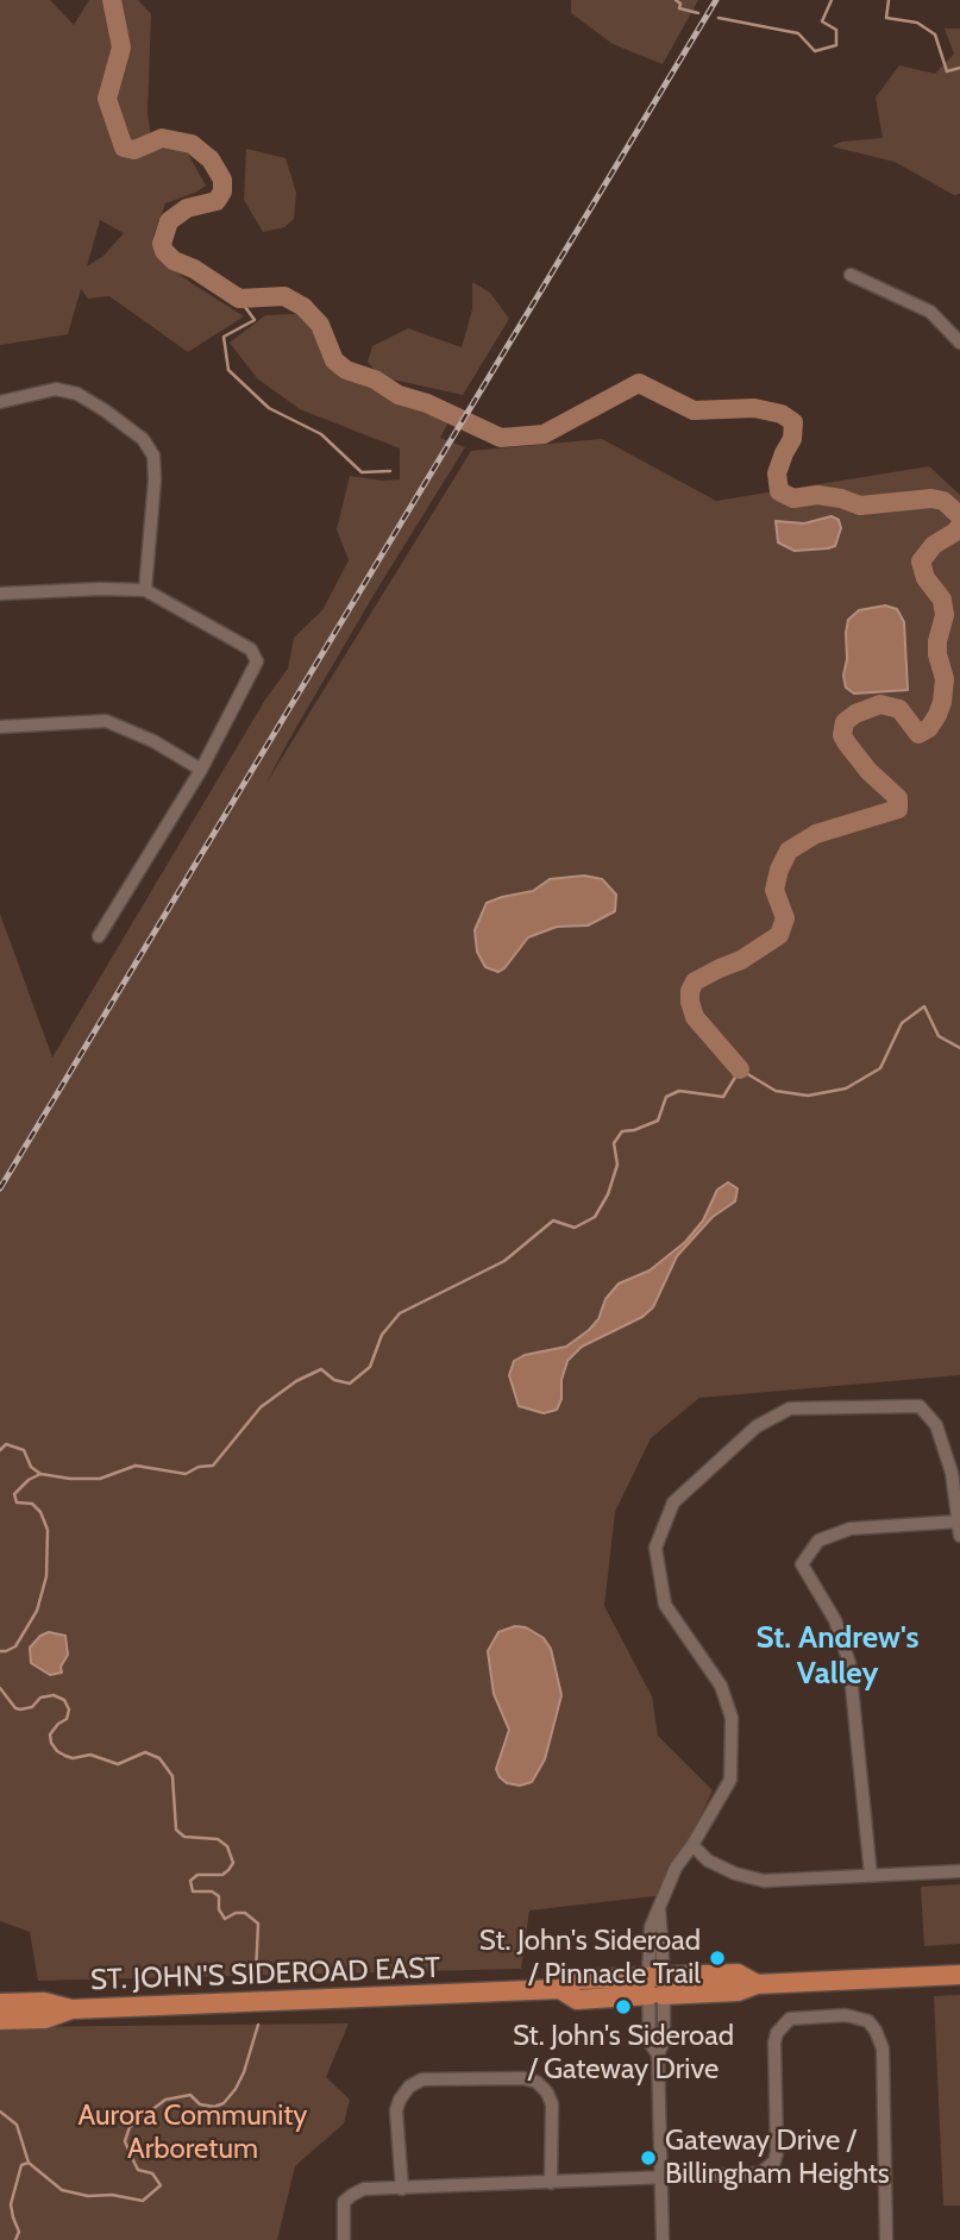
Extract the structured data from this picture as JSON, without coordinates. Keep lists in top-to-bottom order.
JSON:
{
  "streets": {
    "main road": ["ST. JOHN'S SIDEROAD EAST"]
  },
  "districts": ["St. Andrew's Valley"],
  "parks": ["Aurora Community Arboretum"],
  "places": ["St. John's Sideroad / Pinnacle Trail", "St. John's Sideroad / Gateway Drive", "Gateway Drive / Billingham Heights"]
}
